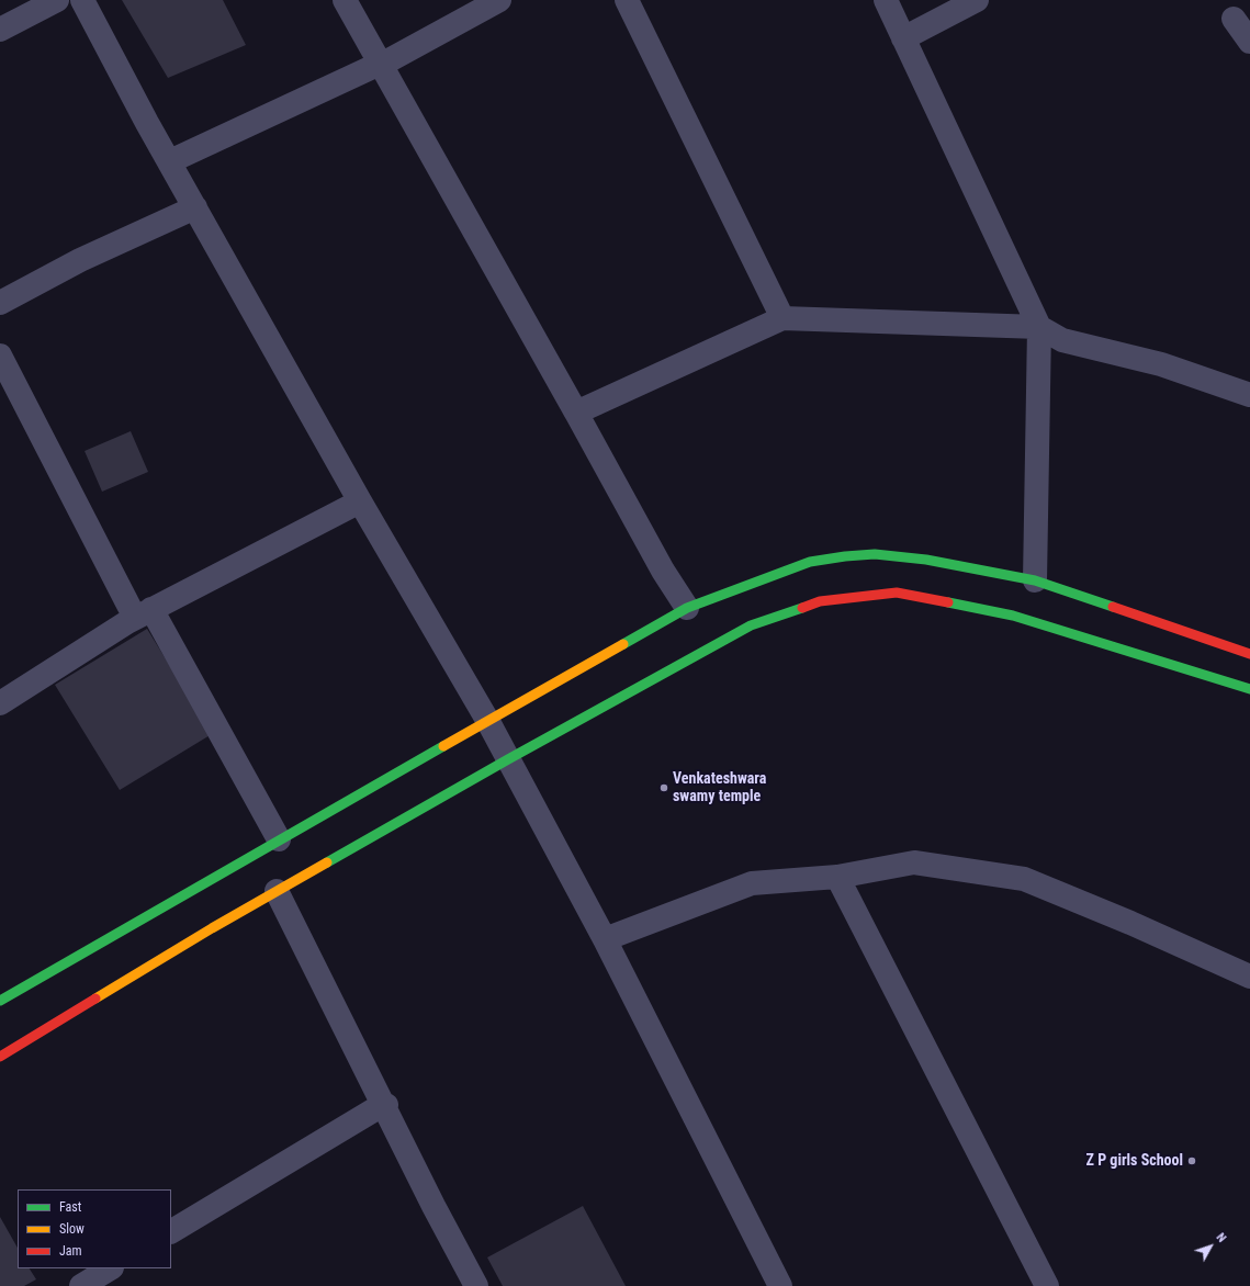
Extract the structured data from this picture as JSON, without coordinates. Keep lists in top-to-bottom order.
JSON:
{
  "places": ["Venkateshwara swamy temple", "Z P girls School"],
  "legend": ["Fast", "Slow", "Jam"],
  "north": "top right"
}
